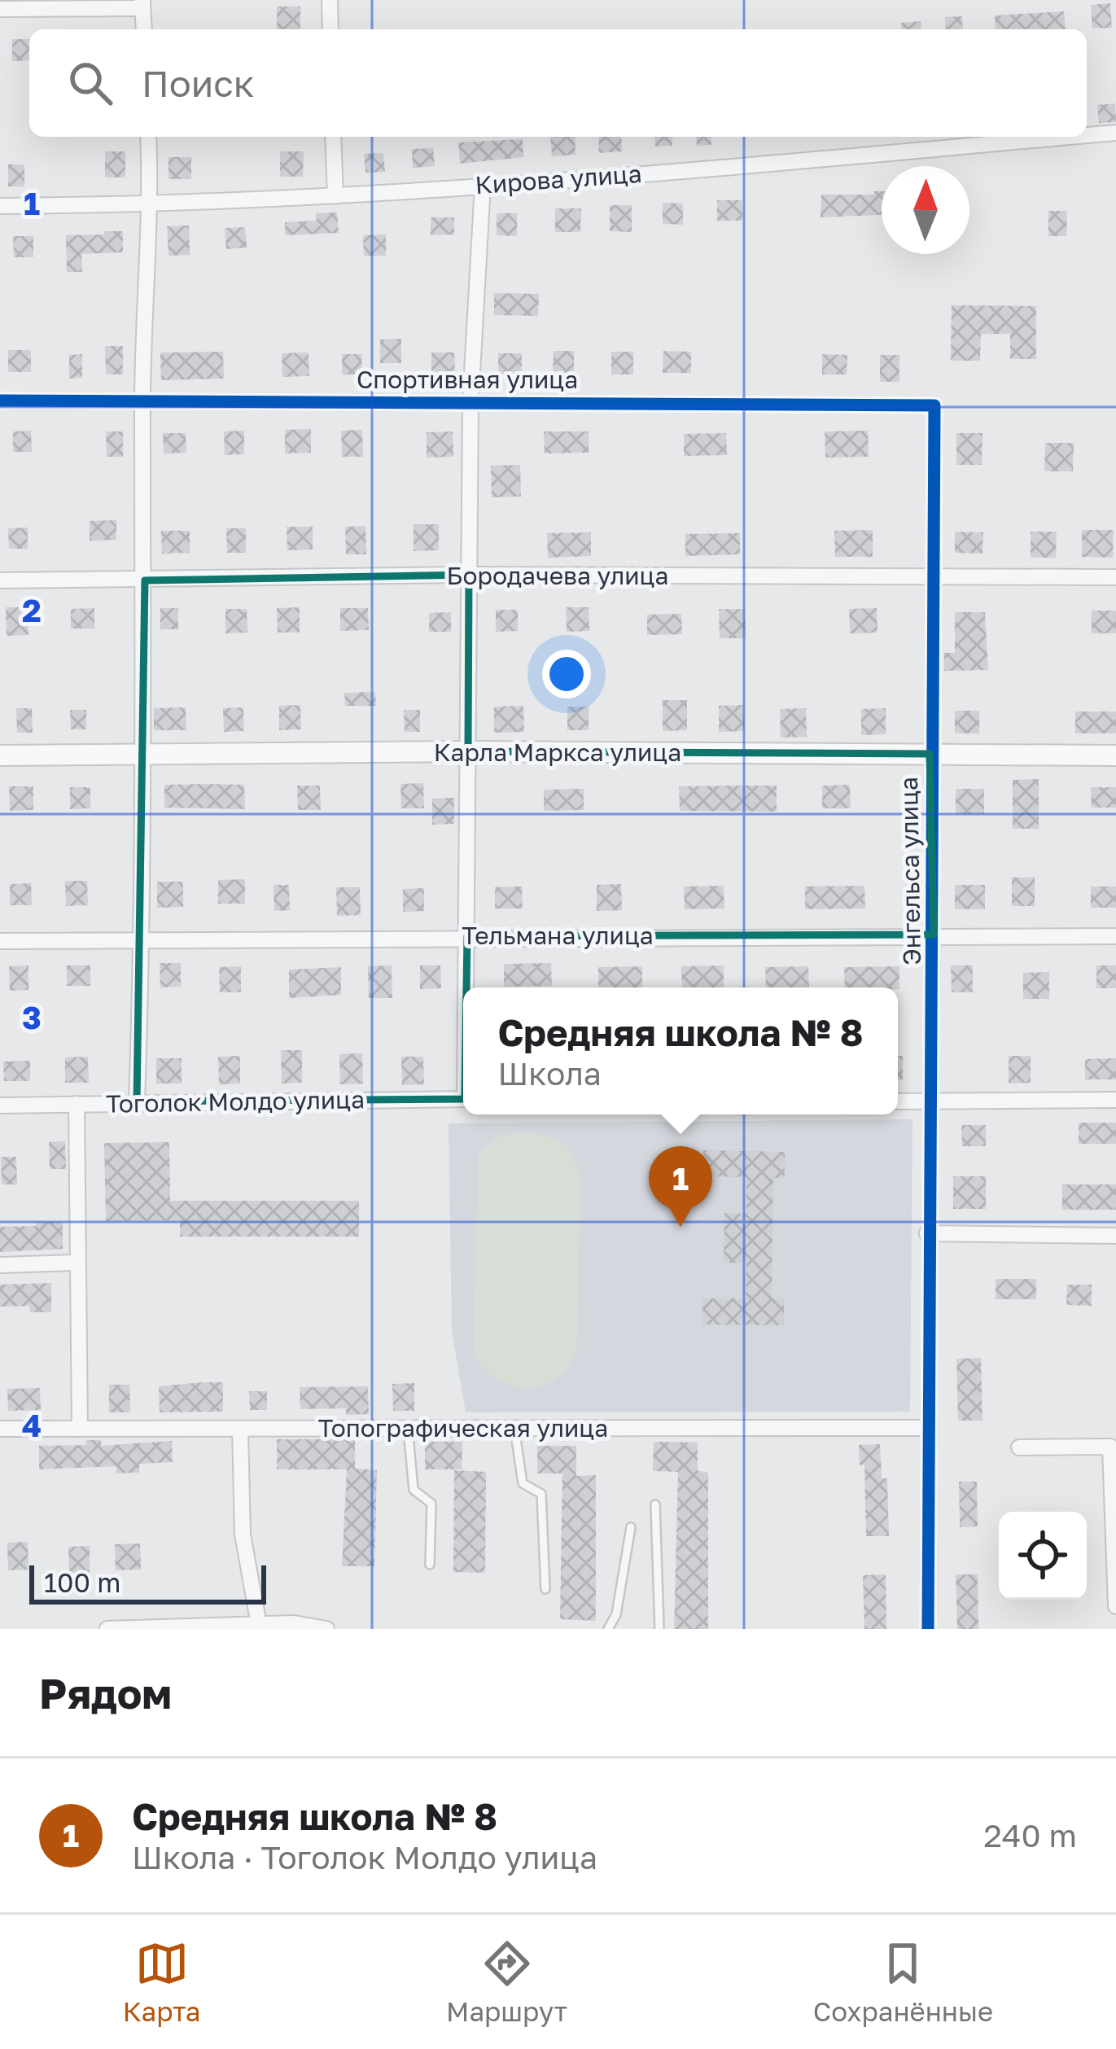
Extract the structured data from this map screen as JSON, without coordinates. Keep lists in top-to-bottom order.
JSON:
{
  "streets": {
    "street": [
      "Кирова улица",
      "Спортивная улица",
      "Бородачева улица",
      "Карла Маркса улица",
      "Энгельса улица",
      "Тельмана улица",
      "Тоголок Молдо улица",
      "Топографическая улица"
    ]
  },
  "crossings": [
    ["Спортивная улица", "Энгельса улица"],
    ["Бородачева улица", "Энгельса улица"],
    ["Карла Маркса улица", "Энгельса улица"],
    ["Энгельса улица", "Тельмана улица"],
    ["Энгельса улица", "Топографическая улица"]
  ],
  "scale_bar": "100 m",
  "north": "top",
  "page": {
    "search": "Поиск",
    "popup": ["Средняя школа № 8", "Школа"],
    "pins": "1",
    "scale": "100 m",
    "heading": "Рядом",
    "list": [
      {
        "mark": "1",
        "name": "Средняя школа № 8",
        "note": "Школа · Тоголок Молдо улица",
        "value": "240 m"
      }
    ],
    "nav": ["Карта", "Маршрут", "Сохранённые"]
  },
  "grid": {
    "rows": [
      "1",
      "2",
      "3",
      "4"
    ]
  }
}
